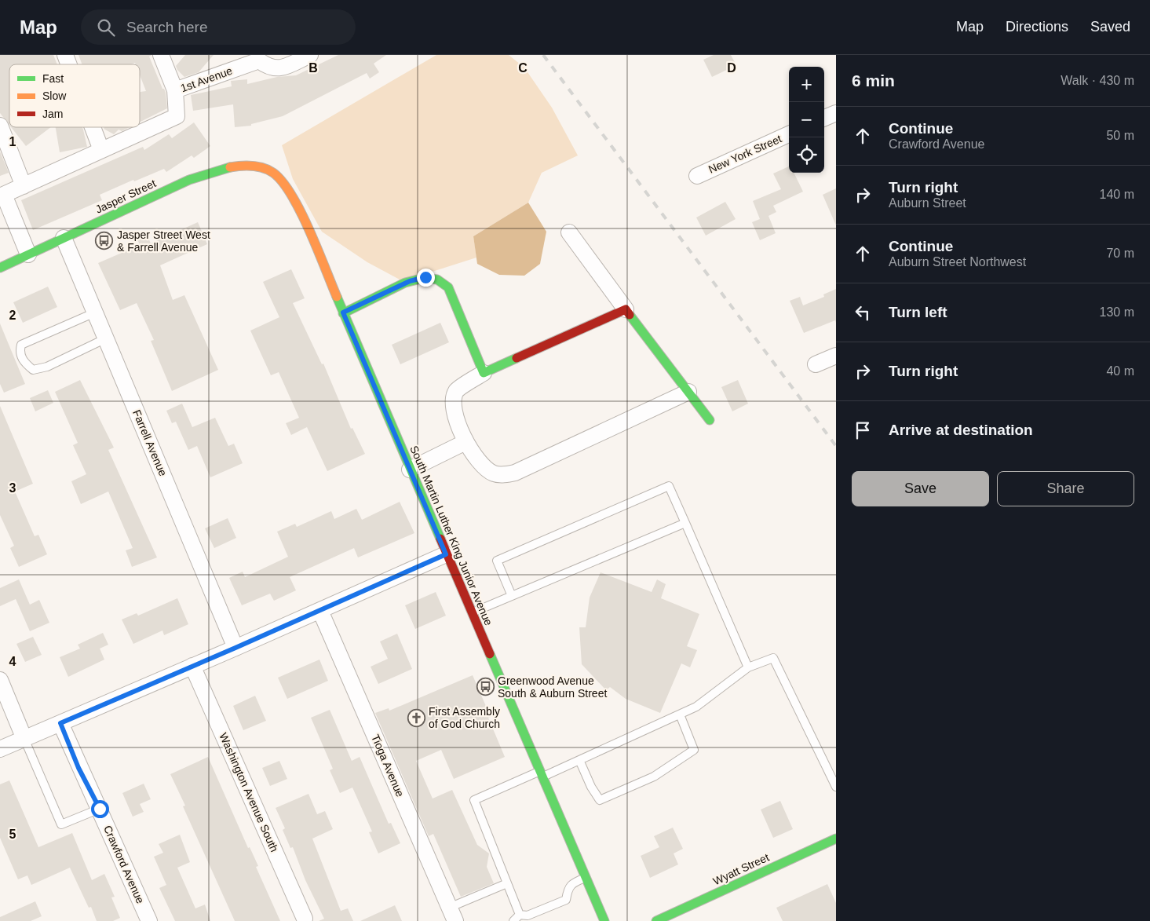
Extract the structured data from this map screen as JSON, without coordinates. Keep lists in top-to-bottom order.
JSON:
{
  "streets": {
    "street": [
      "1st Avenue",
      "New York Street",
      "Jasper Street",
      "Farrell Avenue",
      "South Martin Luther King Junior Avenue",
      "Tioga Avenue",
      "Washington Avenue South",
      "Crawford Avenue",
      "Wyatt Street"
    ]
  },
  "crossings": [
    ["Jasper Street", "Farrell Avenue"],
    ["Jasper Street", "South Martin Luther King Junior Avenue"]
  ],
  "places": {
    "bus stop": ["Jasper Street West & Farrell Avenue", "Greenwood Avenue South & Auburn Street"],
    "church": ["First Assembly of God Church"]
  },
  "legend": ["Fast", "Slow", "Jam"],
  "page": {
    "header": "Map",
    "search": "Search here",
    "nav": ["Map", "Directions", "Saved"],
    "heading": ["6 min", "Walk · 430 m"],
    "map_buttons": ["+", "−"],
    "list": [
      ["Continue", "Crawford Avenue", "50 m"],
      ["Turn right", "Auburn Street", "140 m"],
      ["Continue", "Auburn Street Northwest", "70 m"],
      ["Turn left", "130 m"],
      ["Turn right", "40 m"],
      "Arrive at destination"
    ],
    "buttons": ["Save", "Share"]
  },
  "grid": {
    "columns": ["B", "C", "D"],
    "rows": [
      "1",
      "2",
      "3",
      "4",
      "5"
    ]
  }
}
